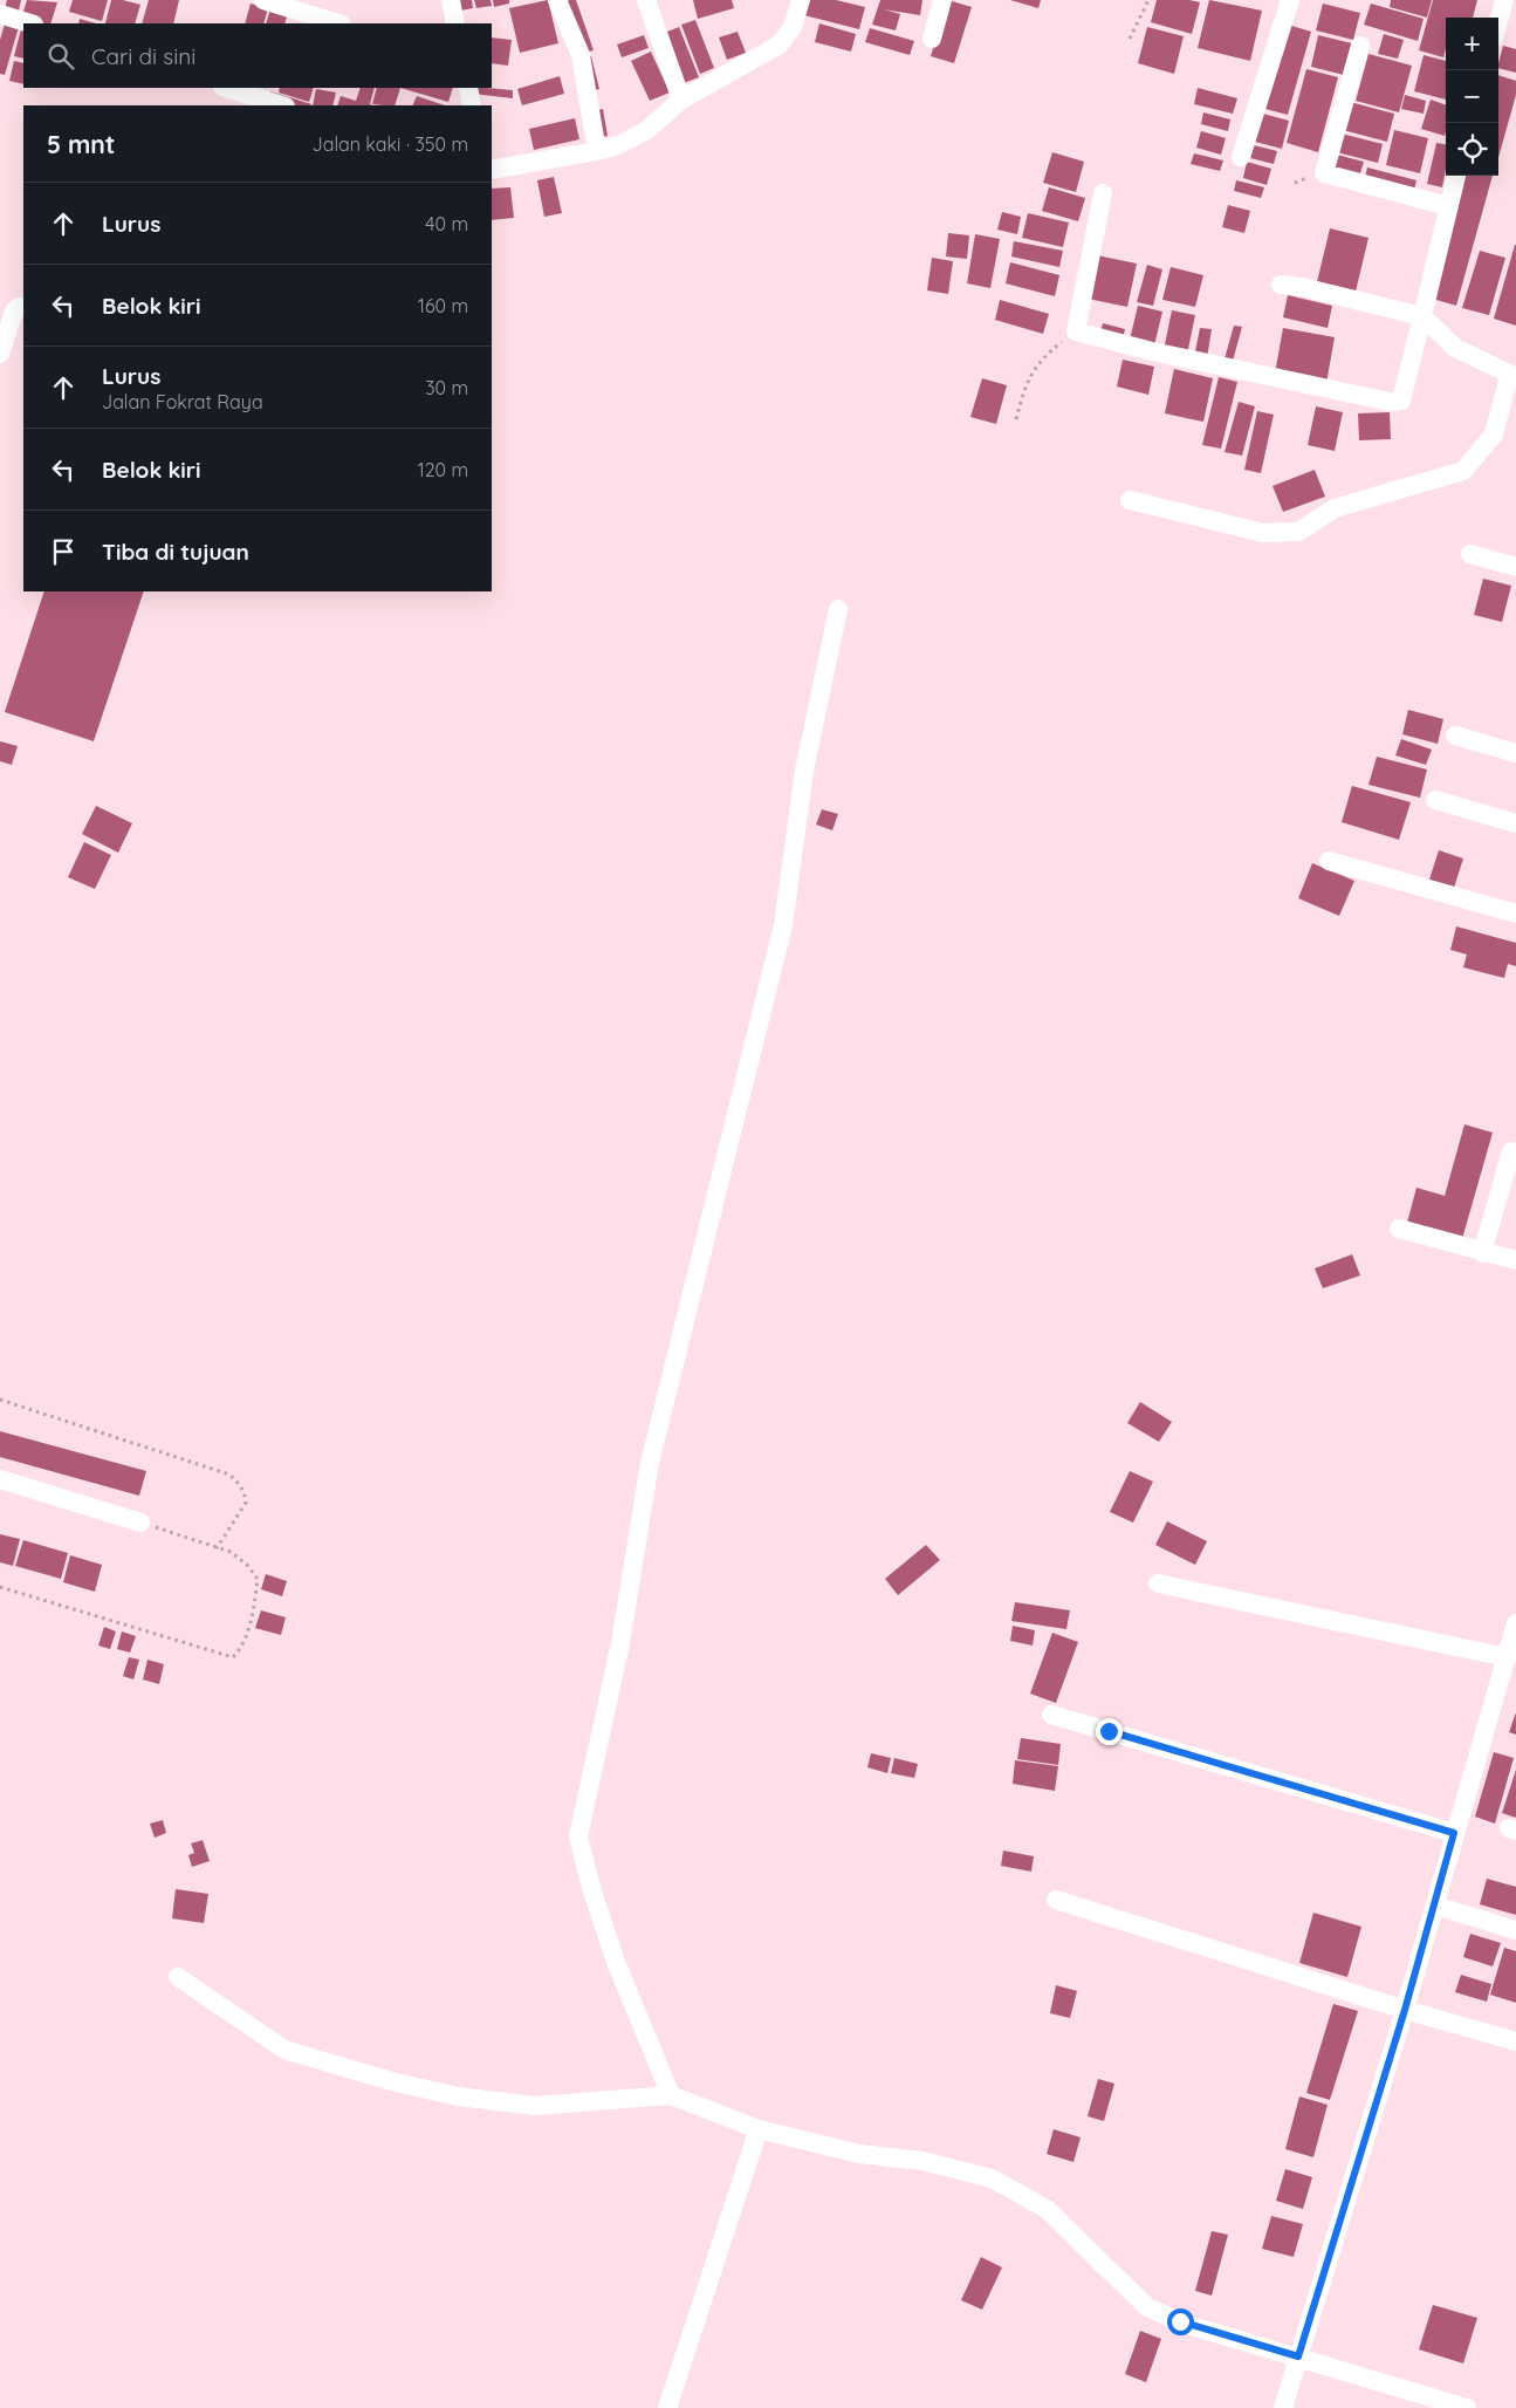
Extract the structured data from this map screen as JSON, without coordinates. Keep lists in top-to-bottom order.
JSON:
{
  "page": {
    "map_buttons": ["+", "−"],
    "search": "Cari di sini",
    "heading": ["5 mnt", "Jalan kaki · 350 m"],
    "list": [
      ["Lurus", "40 m"],
      ["Belok kiri", "160 m"],
      ["Lurus", "Jalan Fokrat Raya", "30 m"],
      ["Belok kiri", "120 m"],
      "Tiba di tujuan"
    ]
  }
}
